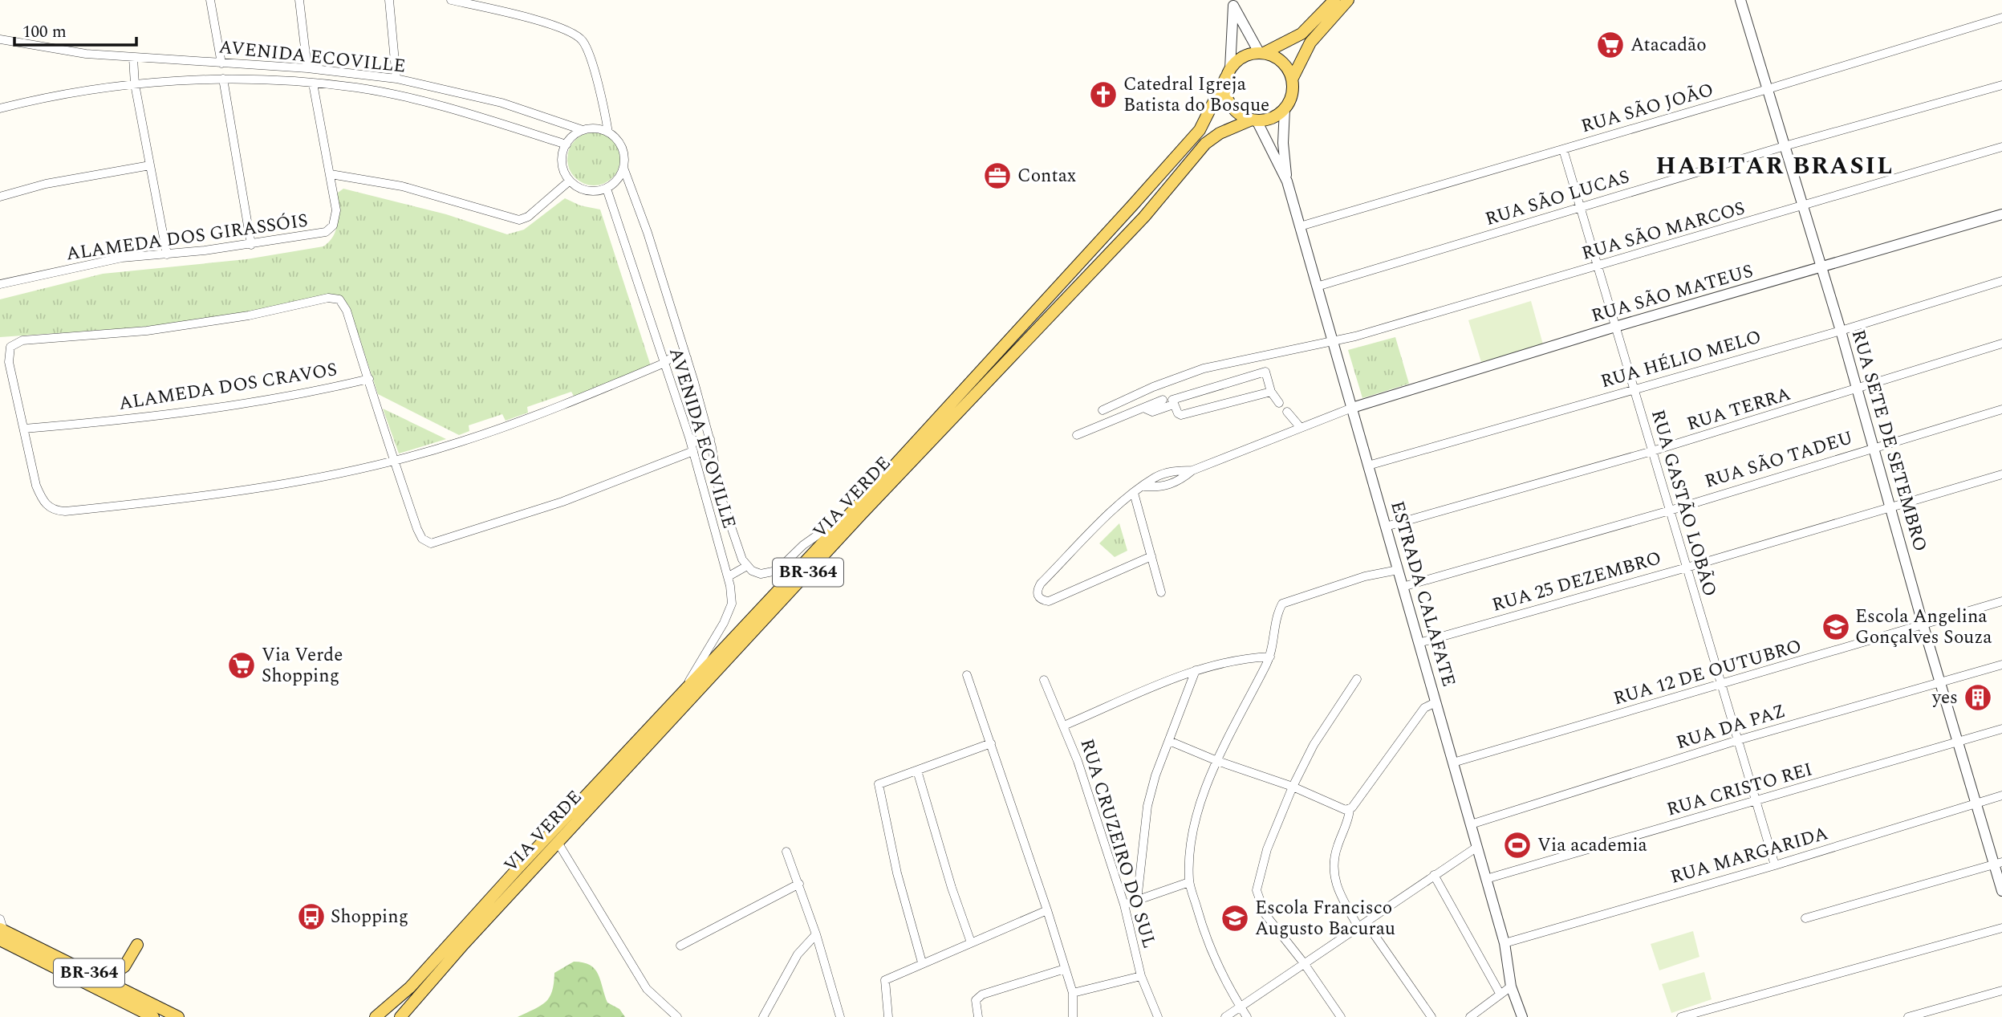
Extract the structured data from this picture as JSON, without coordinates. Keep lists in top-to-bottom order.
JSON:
{
  "streets": {
    "main road": ["VIA VERDE", "BR-364"],
    "street": [
      "AVENIDA ECOVILLE",
      "RUA SÃO JOÃO",
      "RUA SÃO LUCAS",
      "RUA SÃO MARCOS",
      "ALAMEDA DOS GIRASSÓIS",
      "RUA SÃO MATEUS",
      "RUA HÉLIO MELO",
      "ALAMEDA DOS CRAVOS",
      "RUA TERRA",
      "RUA SETE DE SETEMBRO",
      "RUA SÃO TADEU",
      "RUA GASTÃO LOBÃO",
      "RUA 25 DEZEMBRO",
      "ESTRADA CALAFATE",
      "RUA 12 DE OUTUBRO",
      "RUA DA PAZ",
      "RUA CRISTO REI",
      "RUA CRUZEIRO DO SUL",
      "RUA MARGARIDA"
    ]
  },
  "crossings": [
    ["AVENIDA ECOVILLE", "VIA VERDE"],
    ["RUA SÃO JOÃO", "RUA SETE DE SETEMBRO"],
    ["RUA SÃO JOÃO", "RUA GASTÃO LOBÃO"],
    ["RUA SÃO JOÃO", "ESTRADA CALAFATE"],
    ["RUA SÃO LUCAS", "RUA SETE DE SETEMBRO"],
    ["RUA SÃO LUCAS", "RUA GASTÃO LOBÃO"],
    ["RUA SÃO LUCAS", "ESTRADA CALAFATE"],
    ["RUA SÃO MARCOS", "RUA SETE DE SETEMBRO"],
    ["RUA SÃO MARCOS", "RUA GASTÃO LOBÃO"],
    ["RUA SÃO MARCOS", "ESTRADA CALAFATE"],
    ["RUA SÃO MATEUS", "RUA SETE DE SETEMBRO"],
    ["RUA SÃO MATEUS", "RUA GASTÃO LOBÃO"],
    ["RUA SÃO MATEUS", "ESTRADA CALAFATE"],
    ["RUA HÉLIO MELO", "RUA SETE DE SETEMBRO"],
    ["RUA HÉLIO MELO", "RUA GASTÃO LOBÃO"],
    ["RUA HÉLIO MELO", "ESTRADA CALAFATE"],
    ["RUA TERRA", "RUA SETE DE SETEMBRO"],
    ["RUA TERRA", "RUA GASTÃO LOBÃO"],
    ["RUA TERRA", "ESTRADA CALAFATE"],
    ["RUA SETE DE SETEMBRO", "RUA SÃO TADEU"],
    ["RUA SETE DE SETEMBRO", "RUA 25 DEZEMBRO"],
    ["RUA SETE DE SETEMBRO", "RUA 12 DE OUTUBRO"],
    ["RUA SETE DE SETEMBRO", "RUA DA PAZ"],
    ["RUA SETE DE SETEMBRO", "RUA CRISTO REI"],
    ["RUA SETE DE SETEMBRO", "RUA MARGARIDA"],
    ["RUA SÃO TADEU", "RUA GASTÃO LOBÃO"],
    ["RUA SÃO TADEU", "ESTRADA CALAFATE"],
    ["VIA VERDE", "BR-364"],
    ["VIA VERDE", "ESTRADA CALAFATE"],
    ["RUA GASTÃO LOBÃO", "RUA 25 DEZEMBRO"],
    ["RUA GASTÃO LOBÃO", "RUA 12 DE OUTUBRO"],
    ["RUA GASTÃO LOBÃO", "RUA DA PAZ"],
    ["RUA GASTÃO LOBÃO", "RUA CRISTO REI"],
    ["RUA GASTÃO LOBÃO", "RUA MARGARIDA"],
    ["BR-364", "ESTRADA CALAFATE"],
    ["RUA 25 DEZEMBRO", "ESTRADA CALAFATE"],
    ["ESTRADA CALAFATE", "RUA 12 DE OUTUBRO"],
    ["ESTRADA CALAFATE", "RUA DA PAZ"],
    ["ESTRADA CALAFATE", "RUA CRISTO REI"],
    ["ESTRADA CALAFATE", "RUA MARGARIDA"]
  ],
  "districts": ["HABITAR BRASIL"],
  "places": {
    "supermarket": ["Atacadão", "Via Verde Shopping"],
    "church": ["Catedral Igreja Batista do Bosque"],
    "office": ["Contax"],
    "school or university": ["Escola Angelina Gonçalves Souza", "Escola Francisco Augusto Bacurau"],
    "building": ["yes"],
    "sports": ["Via academia"],
    "bus stop": ["Shopping"]
  },
  "scale_bar": "100 m"
}
